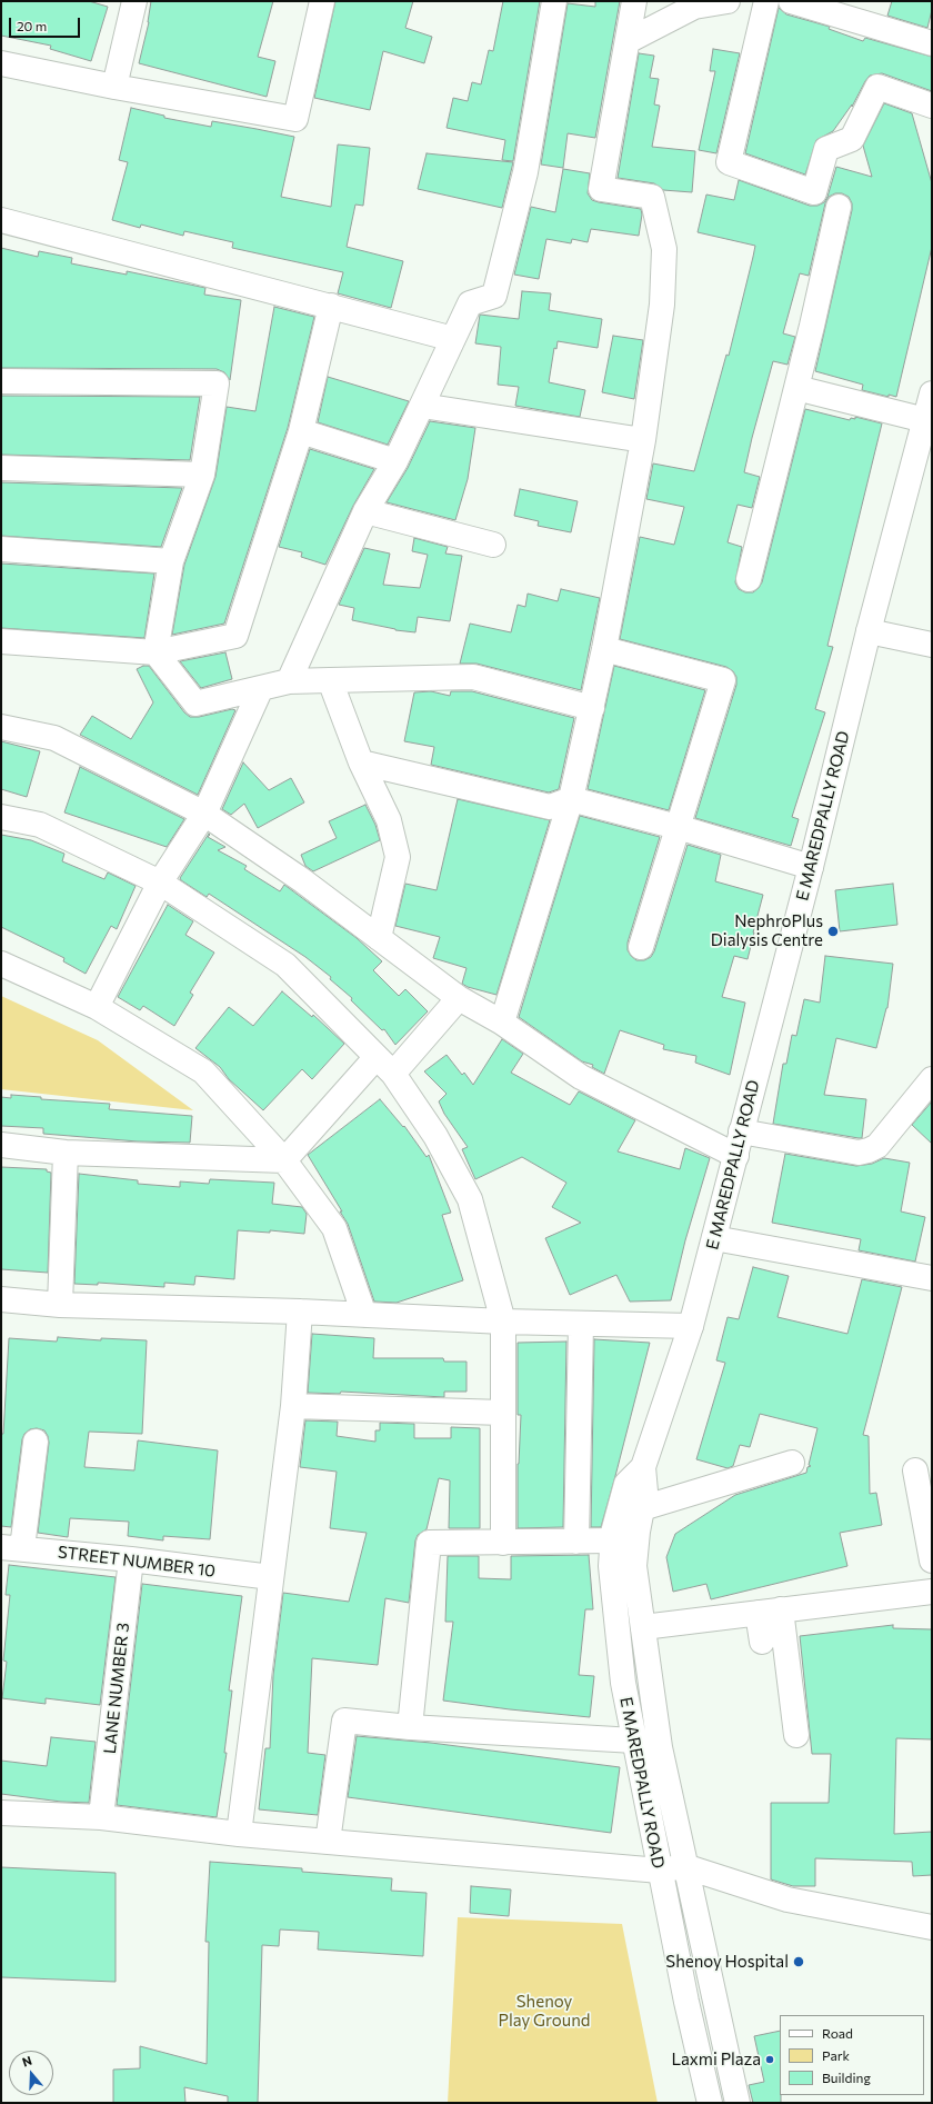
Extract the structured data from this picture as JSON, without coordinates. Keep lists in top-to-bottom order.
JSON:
{
  "streets": {
    "street": ["E MAREDPALLY ROAD", "STREET NUMBER 10", "LANE NUMBER 3"]
  },
  "crossings": [
    ["STREET NUMBER 10", "LANE NUMBER 3"]
  ],
  "parks": ["Shenoy Play Ground"],
  "places": ["NephroPlus Dialysis Centre", "Shenoy Hospital", "Laxmi Plaza"],
  "legend": ["Road", "Park", "Building"],
  "scale_bar": "20 m",
  "north": "top"
}
